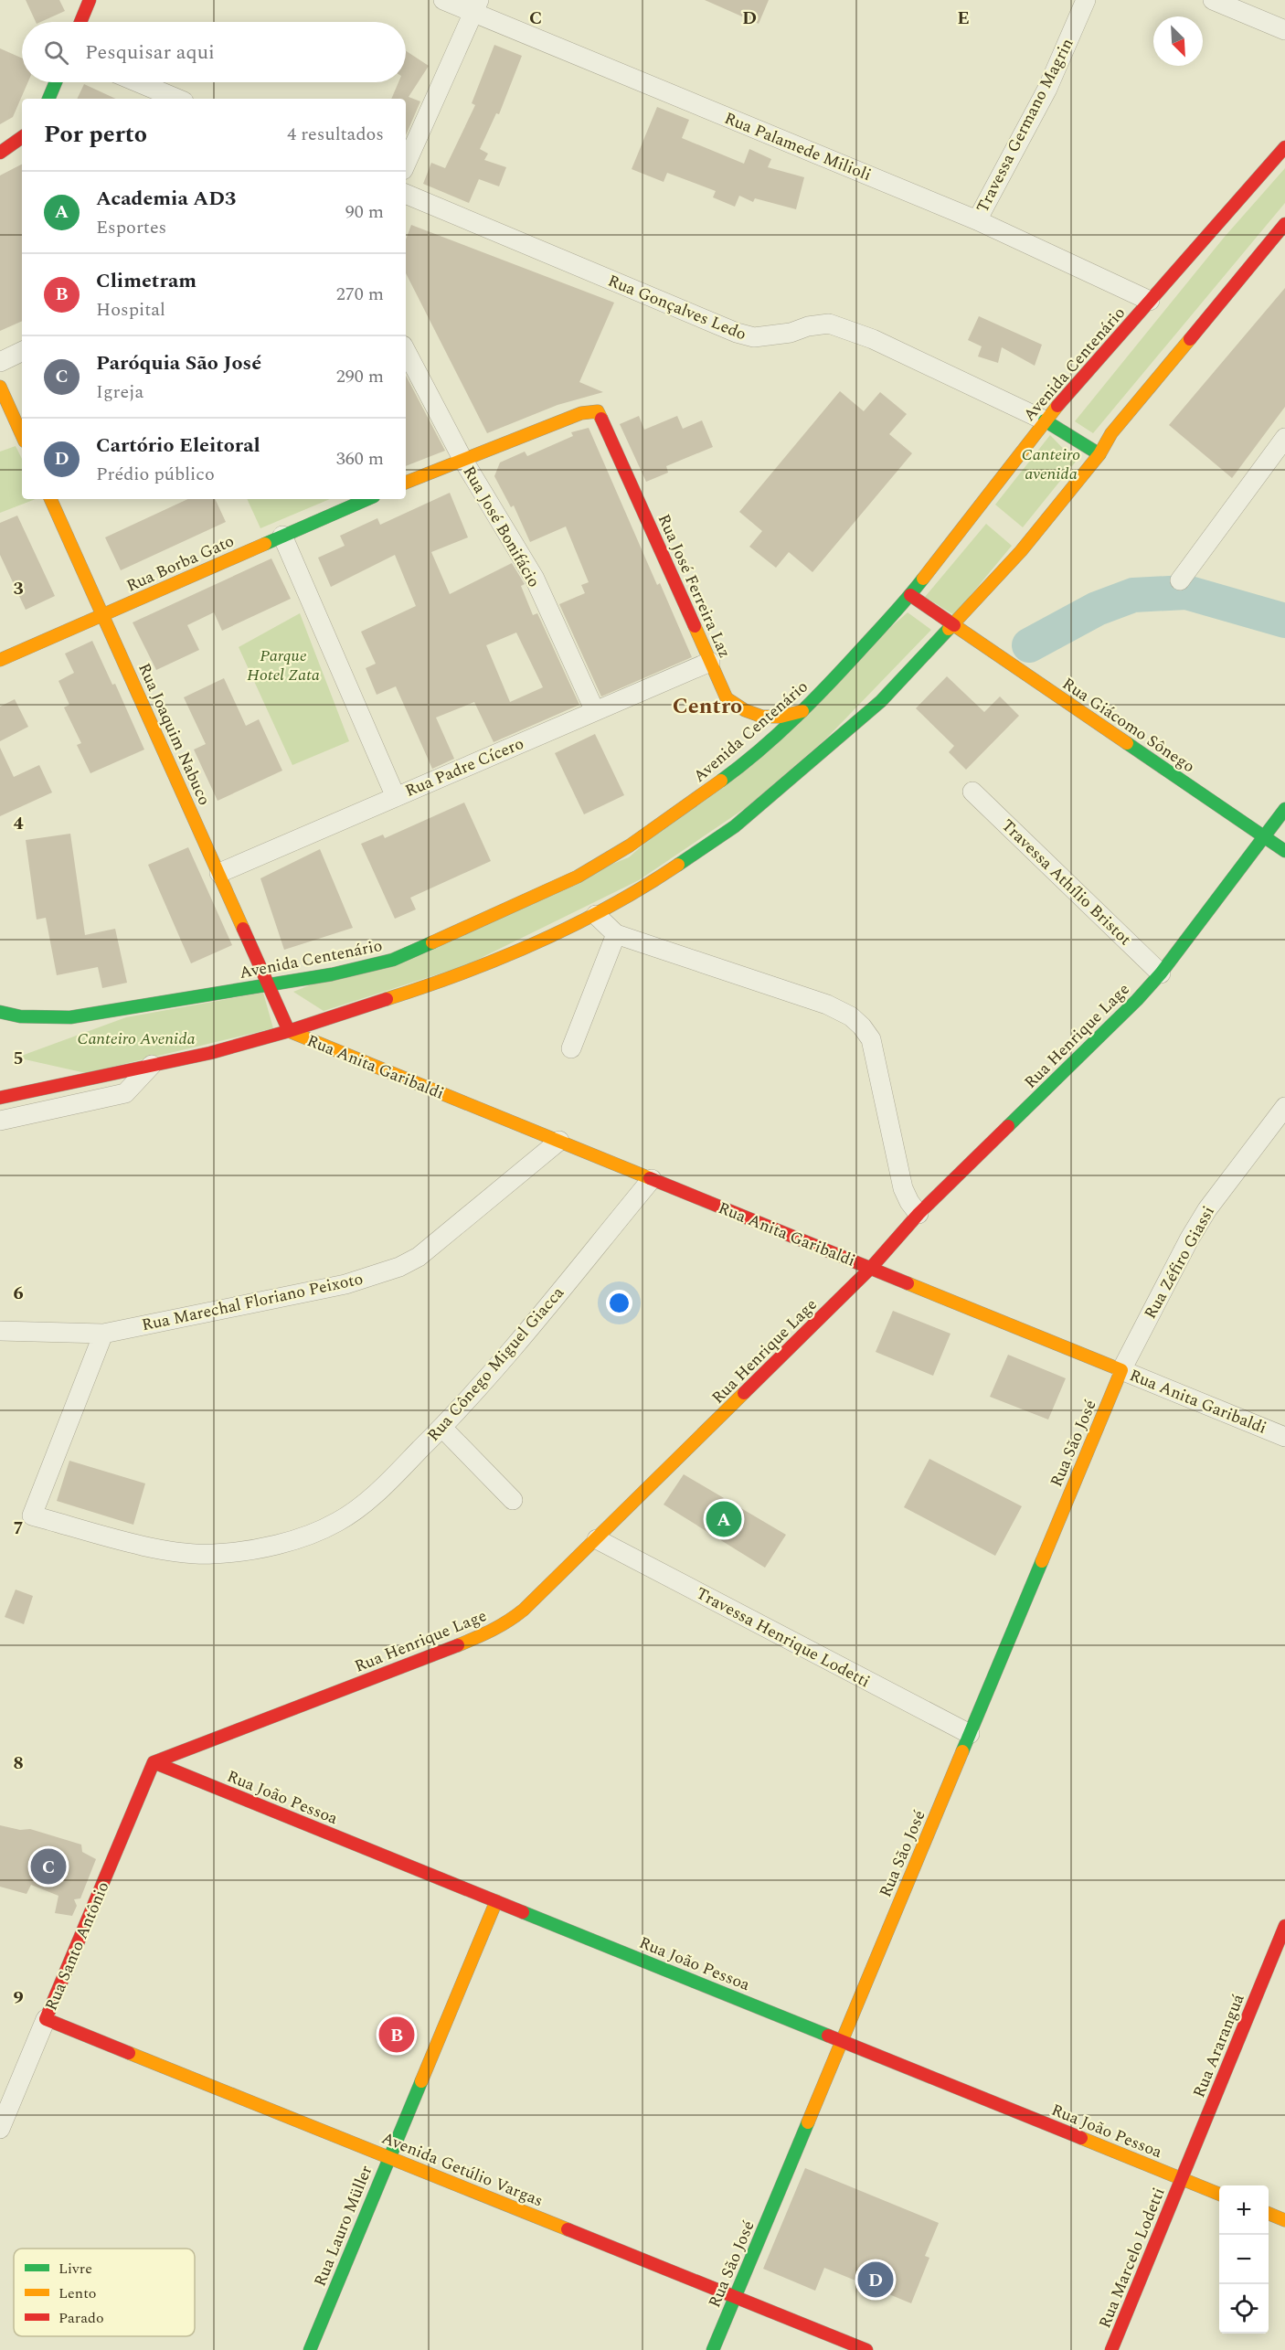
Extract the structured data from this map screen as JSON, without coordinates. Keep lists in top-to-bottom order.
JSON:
{
  "streets": {
    "main road": [
      "Avenida Centenário",
      "Rua Borba Gato",
      "Rua José Ferreira Laz",
      "Rua Giácomo Sônego",
      "Rua Joaquim Nabuco",
      "Rua Henrique Lage",
      "Rua Anita Garibaldi",
      "Rua São José",
      "Rua João Pessoa",
      "Rua Santo Antônio",
      "Rua Araranguá",
      "Avenida Getúlio Vargas",
      "Rua Lauro Müller",
      "Rua Marcelo Lodetti"
    ],
    "street": [
      "Travessa Germano Magrin",
      "Rua Palamede Milioli",
      "Rua Gonçalves Ledo",
      "Rua José Bonifácio",
      "Rua Padre Cícero",
      "Travessa Athílio Bristot",
      "Rua Zéfiro Giassi",
      "Rua Marechal Floriano Peixoto",
      "Rua Cônego Miguel Giacca",
      "Travessa Henrique Lodetti"
    ]
  },
  "crossings": [
    ["Travessa Germano Magrin", "Rua Palamede Milioli"],
    ["Rua Palamede Milioli", "Avenida Centenário"],
    ["Rua Gonçalves Ledo", "Avenida Centenário"],
    ["Avenida Centenário", "Rua José Ferreira Laz"],
    ["Avenida Centenário", "Rua Giácomo Sônego"],
    ["Avenida Centenário", "Rua Joaquim Nabuco"],
    ["Rua José Bonifácio", "Rua José Ferreira Laz"],
    ["Rua José Bonifácio", "Rua Padre Cícero"],
    ["Rua Borba Gato", "Rua Joaquim Nabuco"],
    ["Rua José Ferreira Laz", "Rua Padre Cícero"],
    ["Rua Giácomo Sônego", "Rua Henrique Lage"],
    ["Rua Joaquim Nabuco", "Rua Padre Cícero"],
    ["Rua Joaquim Nabuco", "Rua Anita Garibaldi"],
    ["Travessa Athílio Bristot", "Rua Henrique Lage"],
    ["Rua Henrique Lage", "Rua Anita Garibaldi"],
    ["Rua Henrique Lage", "Travessa Henrique Lodetti"],
    ["Rua Henrique Lage", "Rua João Pessoa"],
    ["Rua Henrique Lage", "Rua Santo Antônio"],
    ["Rua Anita Garibaldi", "Rua Zéfiro Giassi"],
    ["Rua Anita Garibaldi", "Rua Marechal Floriano Peixoto"],
    ["Rua Anita Garibaldi", "Rua Cônego Miguel Giacca"],
    ["Rua Anita Garibaldi", "Rua São José"],
    ["Rua Zéfiro Giassi", "Rua São José"],
    ["Rua Marechal Floriano Peixoto", "Rua Cônego Miguel Giacca"],
    ["Rua São José", "Travessa Henrique Lodetti"],
    ["Rua São José", "Rua João Pessoa"],
    ["Rua São José", "Avenida Getúlio Vargas"],
    ["Rua João Pessoa", "Rua Santo Antônio"],
    ["Rua João Pessoa", "Rua Araranguá"],
    ["Rua João Pessoa", "Rua Lauro Müller"],
    ["Rua João Pessoa", "Rua Marcelo Lodetti"],
    ["Rua Santo Antônio", "Avenida Getúlio Vargas"],
    ["Rua Araranguá", "Rua Marcelo Lodetti"],
    ["Avenida Getúlio Vargas", "Rua Lauro Müller"]
  ],
  "districts": ["Centro"],
  "parks": ["Canteiro avenida", "Parque Hotel Zata", "Canteiro Avenida"],
  "legend": ["Livre", "Lento", "Parado"],
  "north": "bottom right",
  "page": {
    "search": "Pesquisar aqui",
    "heading": ["Por perto", "4 resultados"],
    "list": [
      {
        "mark": "A",
        "name": "Academia AD3",
        "note": "Esportes",
        "value": "90 m"
      },
      {
        "mark": "B",
        "name": "Climetram",
        "note": "Hospital",
        "value": "270 m"
      },
      {
        "mark": "C",
        "name": "Paróquia São José",
        "note": "Igreja",
        "value": "290 m"
      },
      {
        "mark": "D",
        "name": "Cartório Eleitoral",
        "note": "Prédio público",
        "value": "360 m"
      }
    ],
    "pins": [
      "A",
      "C",
      "B",
      "D"
    ],
    "map_buttons": ["+", "−"]
  },
  "grid": {
    "columns": ["C", "D", "E"],
    "rows": [
      "3",
      "4",
      "5",
      "6",
      "7",
      "8",
      "9"
    ]
  }
}
